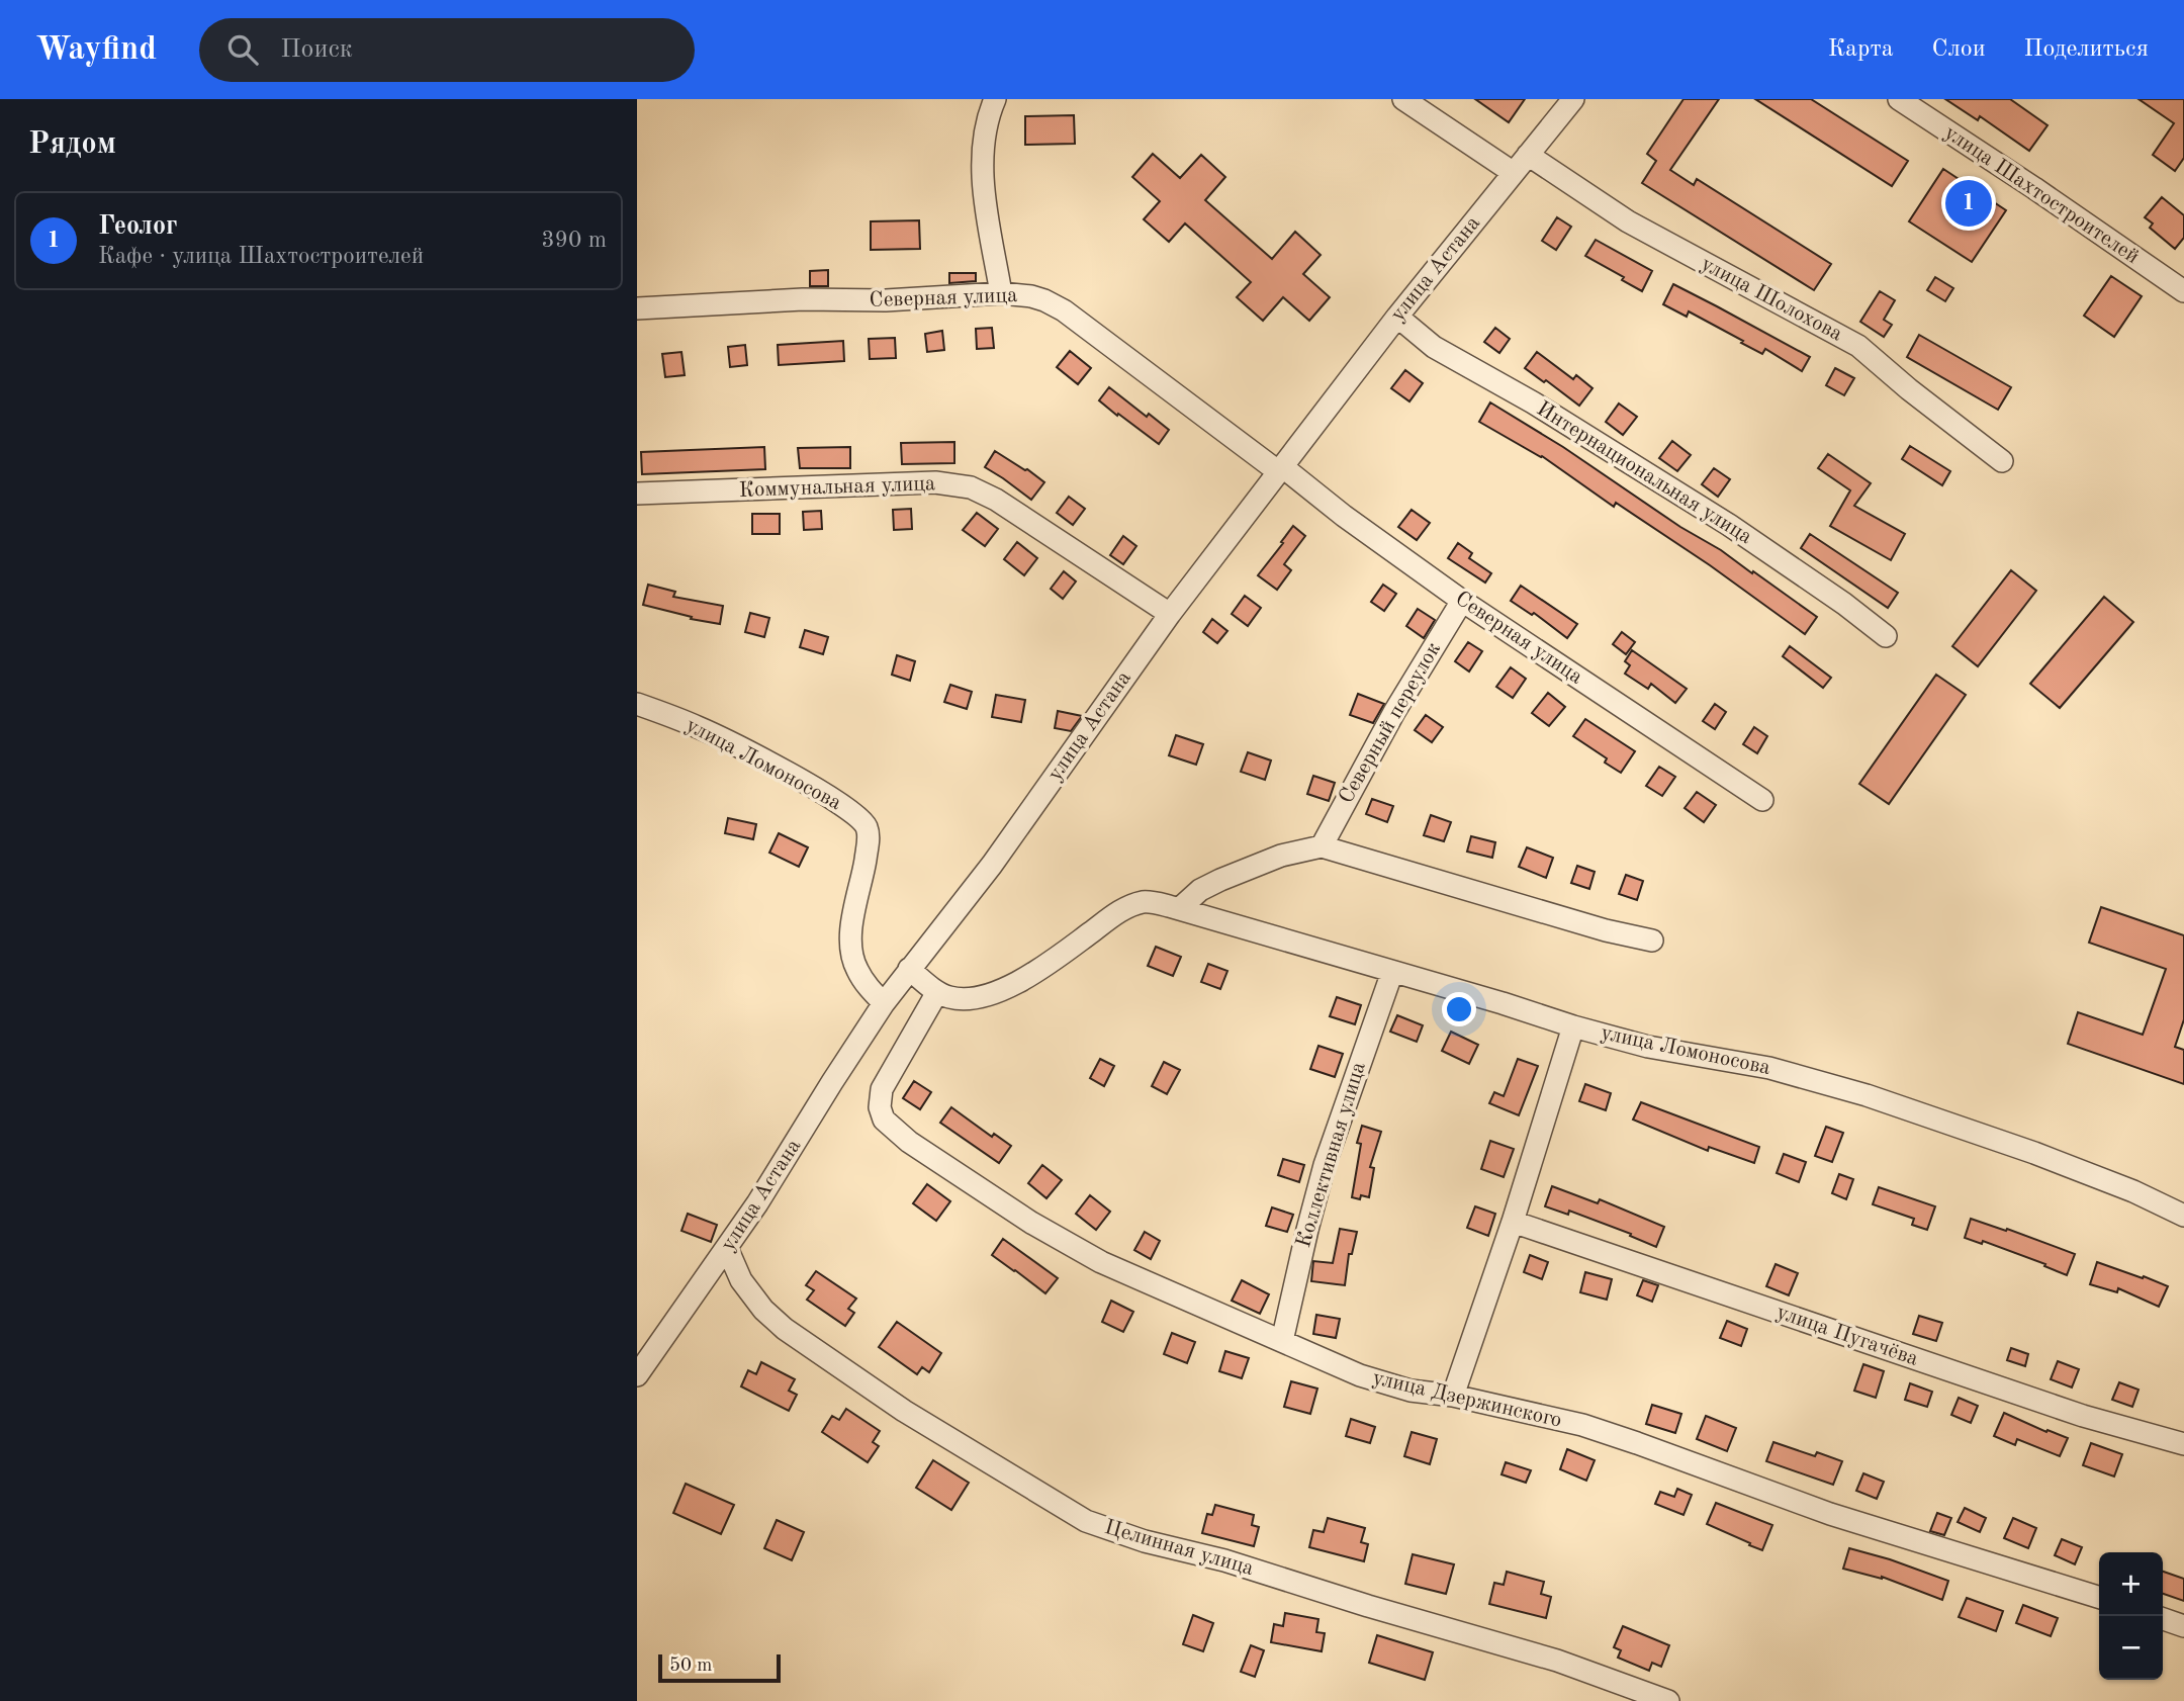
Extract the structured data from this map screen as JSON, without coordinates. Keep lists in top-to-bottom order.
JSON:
{
  "streets": {
    "street": [
      "улица Шахтостроителей",
      "улица Астана",
      "Северная улица",
      "улица Шолохова",
      "Интернациональная улица",
      "Коммунальная улица",
      "Северный переулок",
      "улица Ломоносова",
      "Коллективная улица",
      "улица Пугачёва",
      "улица Дзержинского",
      "Целинная улица"
    ]
  },
  "crossings": [
    ["улица Астана", "Северная улица"],
    ["улица Астана", "улица Шолохова"],
    ["улица Астана", "Интернациональная улица"],
    ["улица Астана", "Коммунальная улица"],
    ["улица Астана", "улица Ломоносова"],
    ["улица Астана", "Целинная улица"],
    ["Северная улица", "Северный переулок"],
    ["улица Ломоносова", "Коллективная улица"],
    ["улица Ломоносова", "улица Дзержинского"],
    ["Коллективная улица", "улица Дзержинского"]
  ],
  "scale_bar": "50 m",
  "page": {
    "header": "Wayfind",
    "search": "Поиск",
    "nav": ["Карта", "Слои", "Поделиться"],
    "heading": "Рядом",
    "pins": "1",
    "list": [
      {
        "mark": "1",
        "name": "Геолог",
        "note": "Кафе · улица Шахтостроителей",
        "value": "390 m"
      }
    ],
    "map_buttons": ["+", "−"],
    "scale": "50 m"
  }
}
